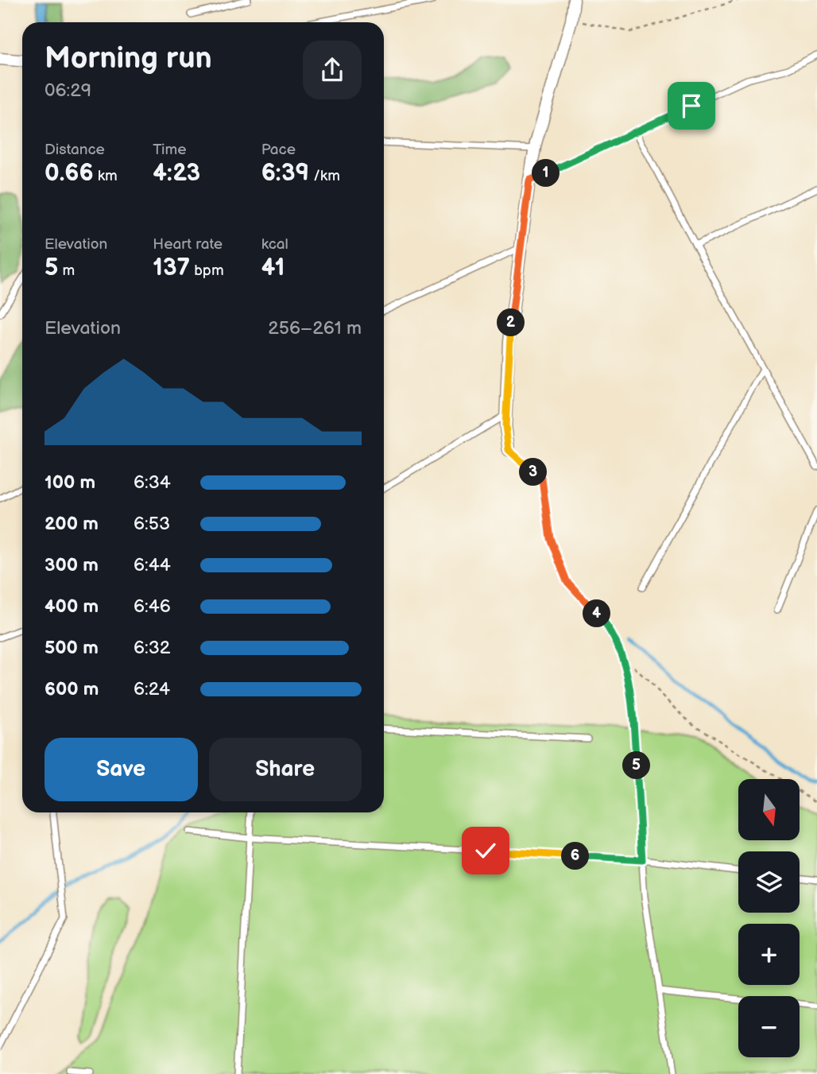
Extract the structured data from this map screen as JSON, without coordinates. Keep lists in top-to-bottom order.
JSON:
{
  "north": "bottom",
  "page": {
    "heading": ["Morning run", "06:29"],
    "stats": [
      ["Distance", "0.66 km"],
      ["Time", "4:23"],
      ["Pace", "6:39 /km"],
      ["Elevation", "5 m"],
      ["Heart rate", "137 bpm"],
      ["kcal", "41"]
    ],
    "pins": [
      "1",
      "2",
      "3",
      "4",
      "5",
      "6"
    ],
    "chart": ["Elevation", "256–261 m"],
    "list": [
      {
        "name": "100 m",
        "note": "6:34"
      },
      {
        "name": "200 m",
        "note": "6:53"
      },
      {
        "name": "300 m",
        "note": "6:44"
      },
      {
        "name": "400 m",
        "note": "6:46"
      },
      {
        "name": "500 m",
        "note": "6:32"
      },
      {
        "name": "600 m",
        "note": "6:24"
      }
    ],
    "buttons": ["Save", "Share"],
    "map_buttons": ["+", "−"]
  }
}
